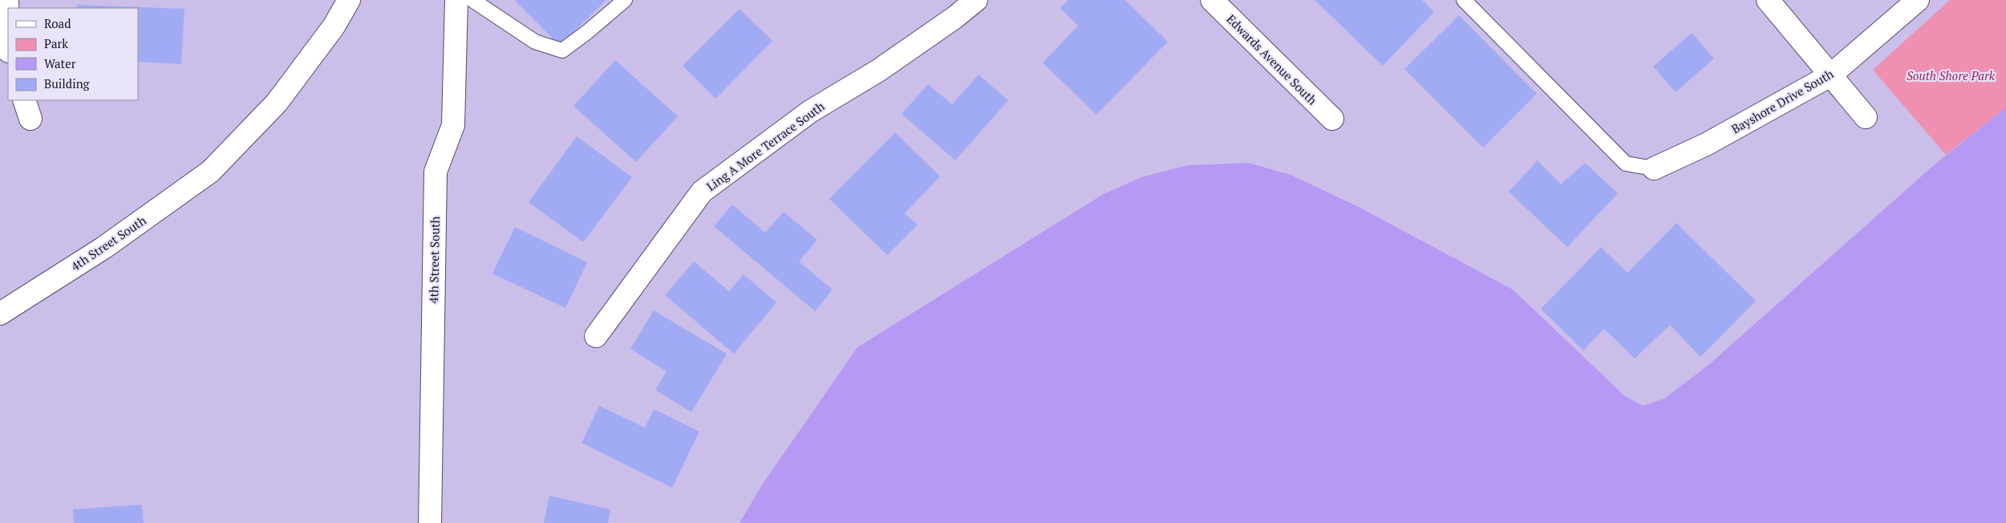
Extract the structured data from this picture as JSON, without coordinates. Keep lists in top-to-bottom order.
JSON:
{
  "streets": {
    "street": [
      "Edwards Avenue South",
      "Bayshore Drive South",
      "Ling A More Terrace South",
      "4th Street South"
    ]
  },
  "parks": ["South Shore Park"],
  "legend": [
    "Road",
    "Park",
    "Water",
    "Building"
  ]
}
